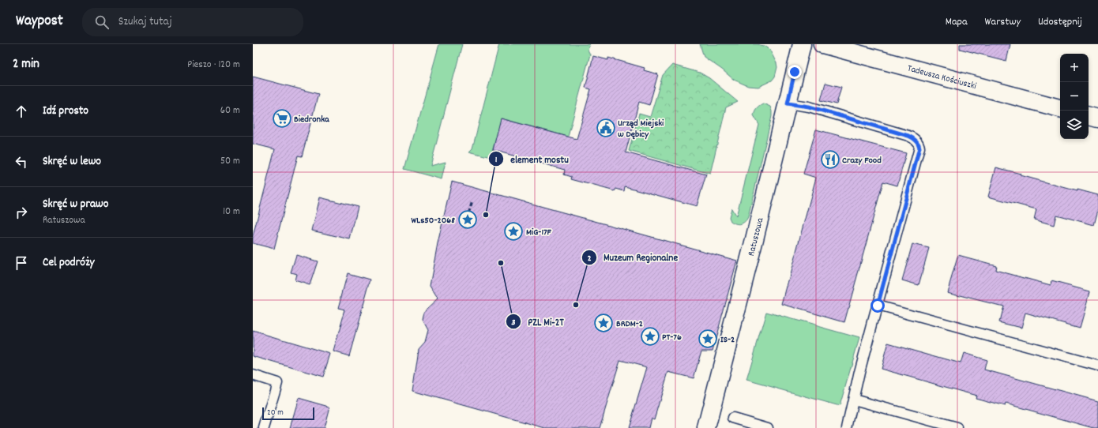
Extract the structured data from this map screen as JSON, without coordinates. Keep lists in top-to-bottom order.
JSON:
{
  "streets": {
    "street": ["Tadeusza Kościuszki", "Ratuszowa"]
  },
  "places": {
    "supermarket": ["Biedronka"],
    "public building": ["Urząd Miejski w Dębicy"],
    "restaurant": ["Crazy Food"],
    "other": ["element mostu", "PZL Mi-2T", "Muzeum Regionalne"],
    "place": [
      "WLs50-2068",
      "MiG-17F",
      "BRDM-2",
      "PT-76",
      "IS-2"
    ]
  },
  "scale_bar": "20 m",
  "page": {
    "header": "Waypost",
    "search": "Szukaj tutaj",
    "nav": ["Mapa", "Warstwy", "Udostępnij"],
    "heading": ["2 min", "Pieszo · 120 m"],
    "map_buttons": ["+", "−"],
    "list": [
      ["Idź prosto", "60 m"],
      ["Skręć w lewo", "50 m"],
      ["Skręć w prawo", "Ratuszowa", "10 m"],
      "Cel podróży"
    ],
    "scale": "20 m"
  }
}
